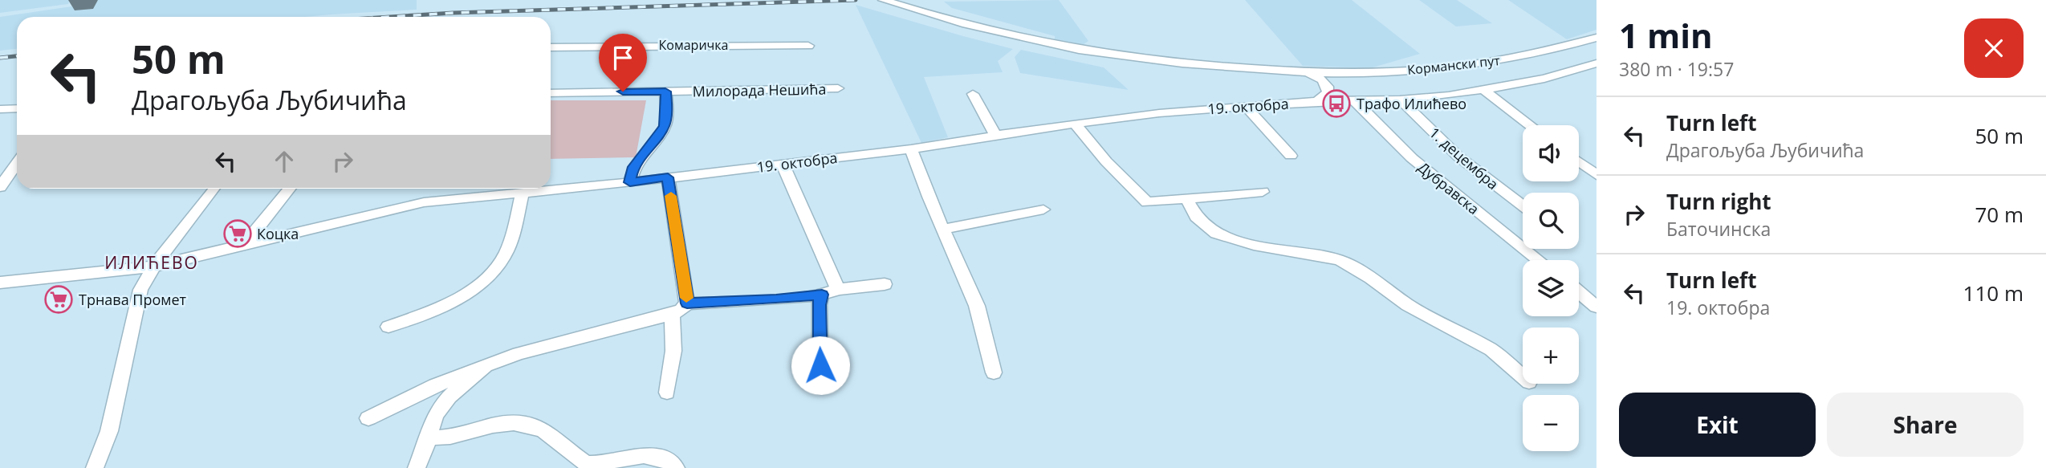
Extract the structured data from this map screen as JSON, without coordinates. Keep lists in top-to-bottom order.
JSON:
{
  "streets": {
    "street": [
      "Комаричка",
      "Кормански пут",
      "Милорада Нешића",
      "19. октобра",
      "1. децембра",
      "Дубравска"
    ]
  },
  "crossings": [
    ["19. октобра", "1. децембра"],
    ["19. октобра", "Дубравска"]
  ],
  "districts": ["ИЛИЋЕВО"],
  "places": {
    "bus stop": ["Трафо Илићево"],
    "supermarket": ["Коцка", "Трнава Промет"]
  },
  "page": {
    "heading": ["1 min", "380 m · 19:57"],
    "turn": ["50 m", "Драгољуба Љубичића"],
    "list": [
      {
        "name": "Turn left",
        "note": "Драгољуба Љубичића",
        "value": "50 m"
      },
      {
        "name": "Turn right",
        "note": "Баточинска",
        "value": "70 m"
      },
      {
        "name": "Turn left",
        "note": "19. октобра",
        "value": "110 m"
      }
    ],
    "map_buttons": ["+", "−"],
    "buttons": ["Exit", "Share"]
  }
}
